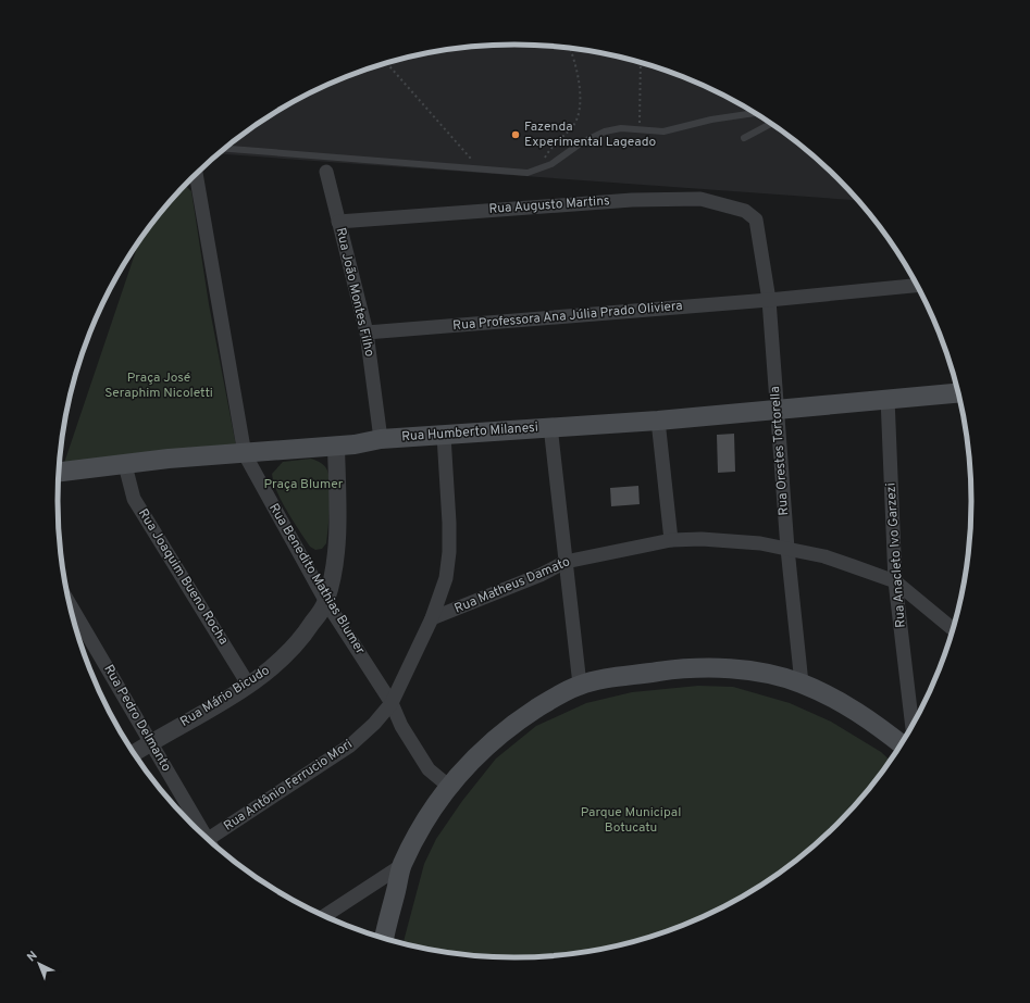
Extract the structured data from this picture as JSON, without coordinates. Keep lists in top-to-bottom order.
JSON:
{
  "streets": {
    "main road": ["Rua Humberto Milanesi"],
    "street": [
      "Rua Augusto Martins",
      "Rua João Montes Filho",
      "Rua Professora Ana Júlia Prado Oliviera",
      "Rua Orestes Tortorella",
      "Rua Anacleto Ivo Garzezi",
      "Rua Joaquim Bueno Rocha",
      "Rua Benedito Mathias Blumer",
      "Rua Matheus Damato",
      "Rua Mário Bicudo",
      "Rua Pedro Delmanto",
      "Rua Antônio Ferrucio Mori"
    ]
  },
  "crossings": [
    ["Rua Augusto Martins", "Rua João Montes Filho"],
    ["Rua Augusto Martins", "Rua Orestes Tortorella"],
    ["Rua João Montes Filho", "Rua Professora Ana Júlia Prado Oliviera"],
    ["Rua João Montes Filho", "Rua Humberto Milanesi"],
    ["Rua Professora Ana Júlia Prado Oliviera", "Rua Orestes Tortorella"],
    ["Rua Humberto Milanesi", "Rua Orestes Tortorella"],
    ["Rua Humberto Milanesi", "Rua Anacleto Ivo Garzezi"],
    ["Rua Humberto Milanesi", "Rua Joaquim Bueno Rocha"],
    ["Rua Humberto Milanesi", "Rua Benedito Mathias Blumer"],
    ["Rua Humberto Milanesi", "Rua Mário Bicudo"],
    ["Rua Humberto Milanesi", "Rua Antônio Ferrucio Mori"],
    ["Rua Orestes Tortorella", "Rua Matheus Damato"],
    ["Rua Anacleto Ivo Garzezi", "Rua Matheus Damato"],
    ["Rua Joaquim Bueno Rocha", "Rua Mário Bicudo"],
    ["Rua Benedito Mathias Blumer", "Rua Mário Bicudo"],
    ["Rua Benedito Mathias Blumer", "Rua Antônio Ferrucio Mori"],
    ["Rua Matheus Damato", "Rua Antônio Ferrucio Mori"],
    ["Rua Mário Bicudo", "Rua Pedro Delmanto"]
  ],
  "parks": ["Praça José Seraphim Nicoletti", "Praça Blumer", "Parque Municipal Botucatu"],
  "places": ["Fazenda Experimental Lageado"],
  "north": "top left"
}
